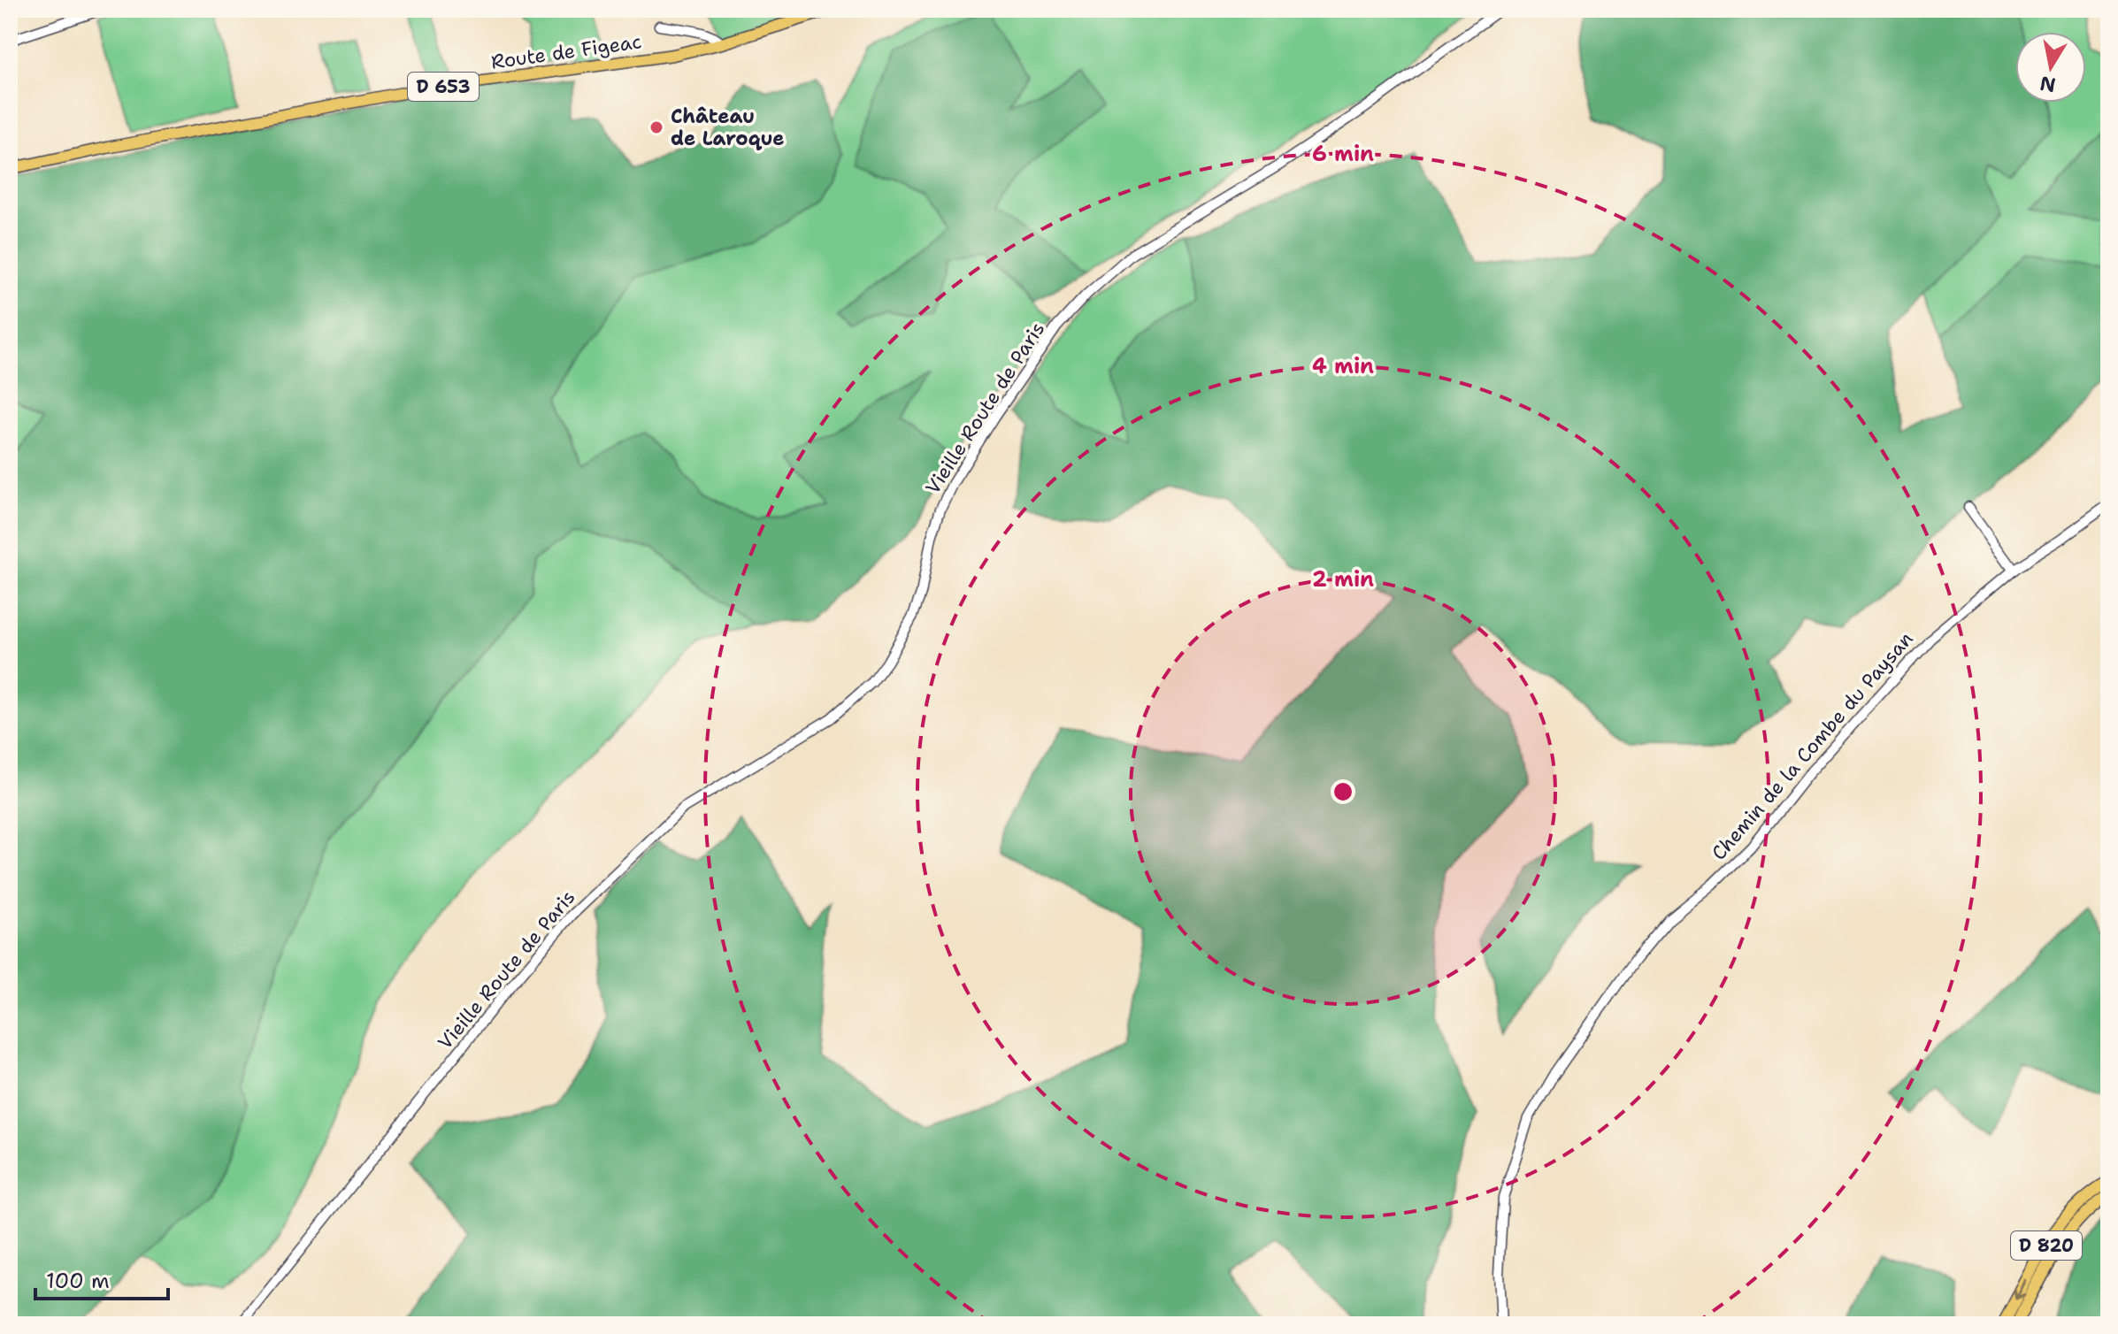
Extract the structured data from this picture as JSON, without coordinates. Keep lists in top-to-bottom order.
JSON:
{
  "streets": {
    "main road": ["Route de Figeac", "D 653", "D 820"],
    "street": ["Vieille Route de Paris", "Chemin de la Combe du Paysan"]
  },
  "places": ["Château de Laroque"],
  "scale_bar": "100 m",
  "north": "bottom",
  "rings": ["6 min", "4 min", "2 min"]
}
